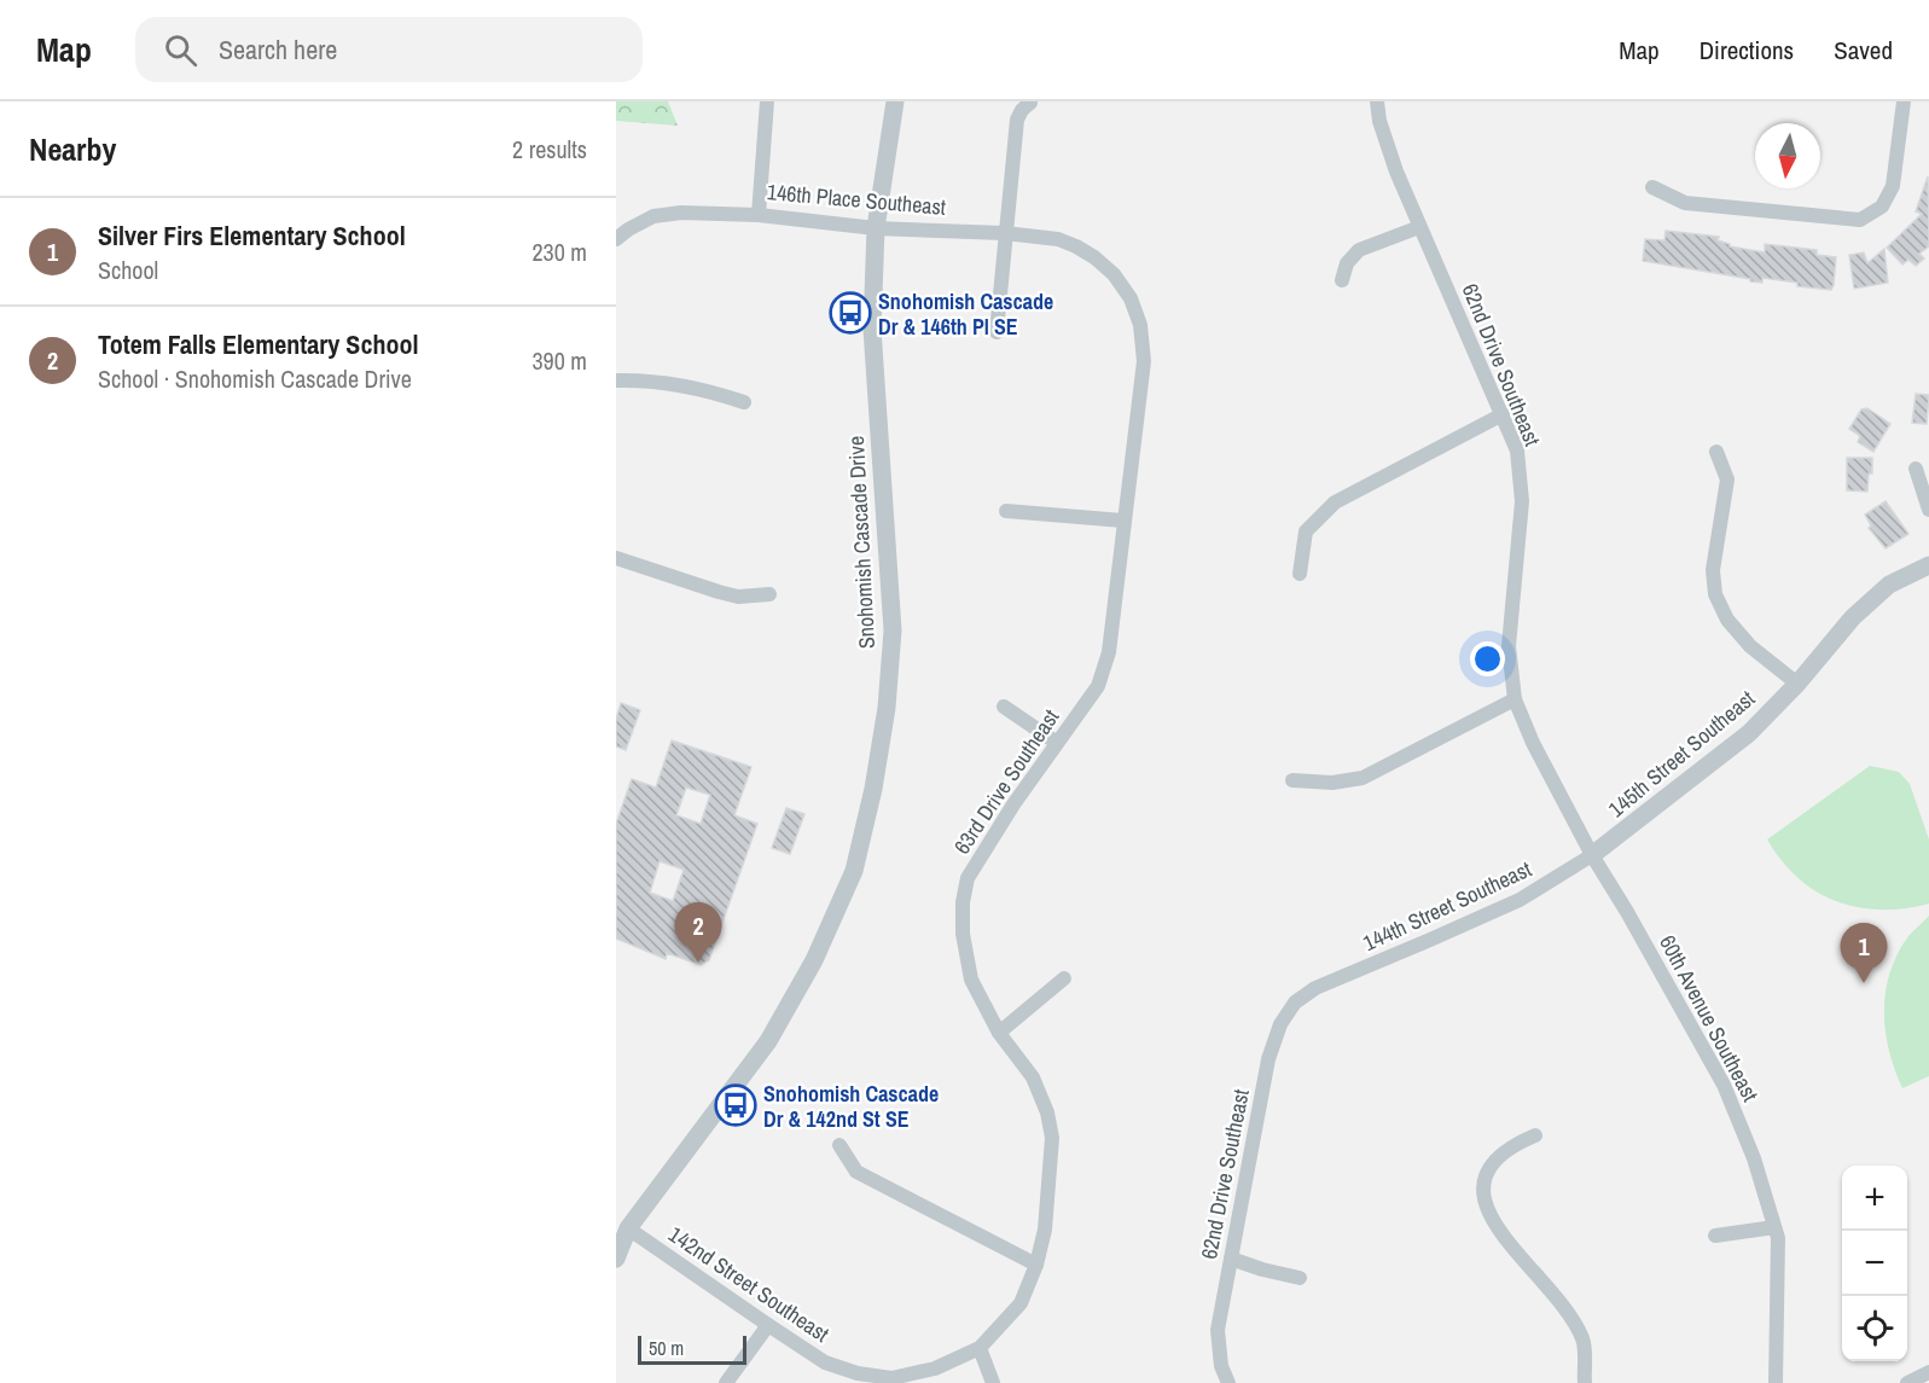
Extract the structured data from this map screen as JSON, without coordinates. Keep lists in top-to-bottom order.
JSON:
{
  "streets": {
    "street": [
      "146th Place Southeast",
      "62nd Drive Southeast",
      "Snohomish Cascade Drive",
      "145th Street Southeast",
      "63rd Drive Southeast",
      "144th Street Southeast",
      "60th Avenue Southeast",
      "142nd Street Southeast"
    ]
  },
  "crossings": [
    ["146th Place Southeast", "Snohomish Cascade Drive"],
    ["146th Place Southeast", "63rd Drive Southeast"],
    ["62nd Drive Southeast", "145th Street Southeast"],
    ["62nd Drive Southeast", "144th Street Southeast"],
    ["62nd Drive Southeast", "60th Avenue Southeast"],
    ["Snohomish Cascade Drive", "142nd Street Southeast"],
    ["145th Street Southeast", "144th Street Southeast"],
    ["145th Street Southeast", "60th Avenue Southeast"],
    ["63rd Drive Southeast", "142nd Street Southeast"],
    ["144th Street Southeast", "60th Avenue Southeast"]
  ],
  "places": {
    "bus stop": ["Snohomish Cascade Dr & 146th Pl SE", "Snohomish Cascade Dr & 142nd St SE"]
  },
  "scale_bar": "50 m",
  "north": "bottom",
  "page": {
    "header": "Map",
    "search": "Search here",
    "nav": ["Map", "Directions", "Saved"],
    "heading": ["Nearby", "2 results"],
    "list": [
      {
        "mark": "1",
        "name": "Silver Firs Elementary School",
        "note": "School",
        "value": "230 m"
      },
      {
        "mark": "2",
        "name": "Totem Falls Elementary School",
        "note": "School · Snohomish Cascade Drive",
        "value": "390 m"
      }
    ],
    "pins": ["2", "1"],
    "map_buttons": ["+", "−"],
    "scale": "50 m"
  }
}
